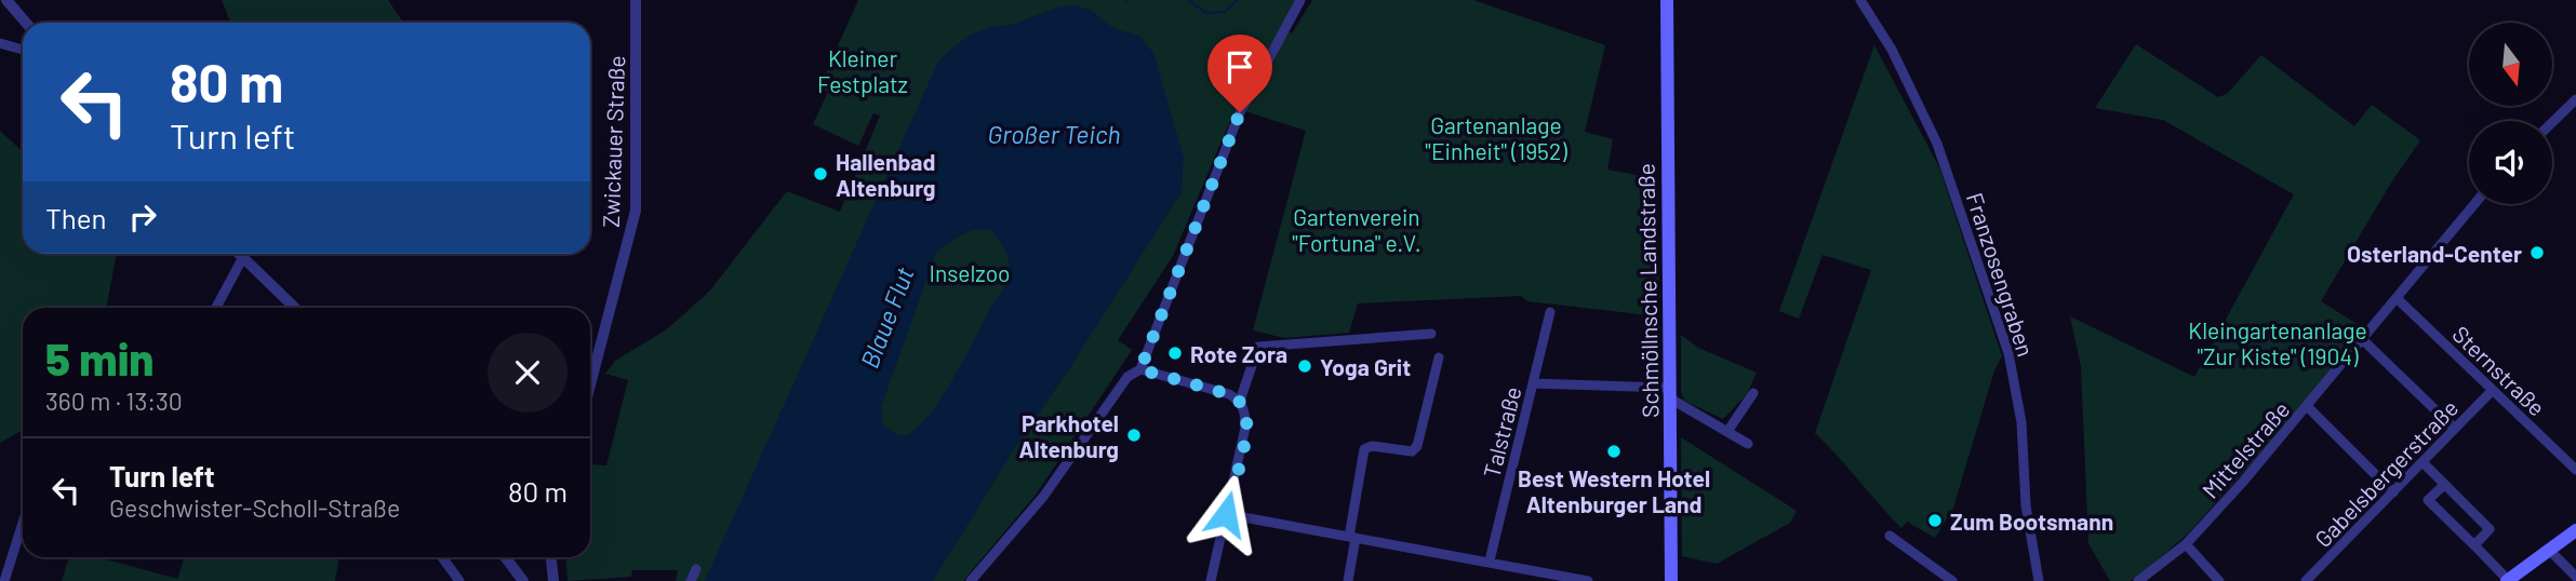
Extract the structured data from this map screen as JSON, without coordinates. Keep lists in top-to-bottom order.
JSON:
{
  "streets": {
    "main road": ["Schmöllnsche Landstraße"],
    "street": [
      "Zwickauer Straße",
      "Franzosengraben",
      "Sternstraße",
      "Talstraße",
      "Mittelstraße",
      "Gabelsbergerstraße"
    ]
  },
  "crossings": [
    ["Sternstraße", "Mittelstraße"],
    ["Sternstraße", "Gabelsbergerstraße"]
  ],
  "water": ["Großer Teich", "Blaue Flut"],
  "parks": [
    "Kleiner Festplatz",
    "Gartenanlage \"Einheit\" (1952)",
    "Gartenverein \"Fortuna\" e.V.",
    "Inselzoo",
    "Kleingartenanlage \"Zur Kiste\" (1904)"
  ],
  "places": [
    "Hallenbad Altenburg",
    "Osterland-Center",
    "Rote Zora",
    "Yoga Grit",
    "Parkhotel Altenburg",
    "Best Western Hotel Altenburger Land",
    "Zum Bootsmann"
  ],
  "north": "bottom",
  "page": {
    "turn": ["80 m", "Turn left"],
    "then": "Then",
    "heading": ["5 min", "360 m · 13:30"],
    "list": [
      {
        "name": "Turn left",
        "note": "Geschwister-Scholl-Straße",
        "value": "80 m"
      }
    ]
  }
}
